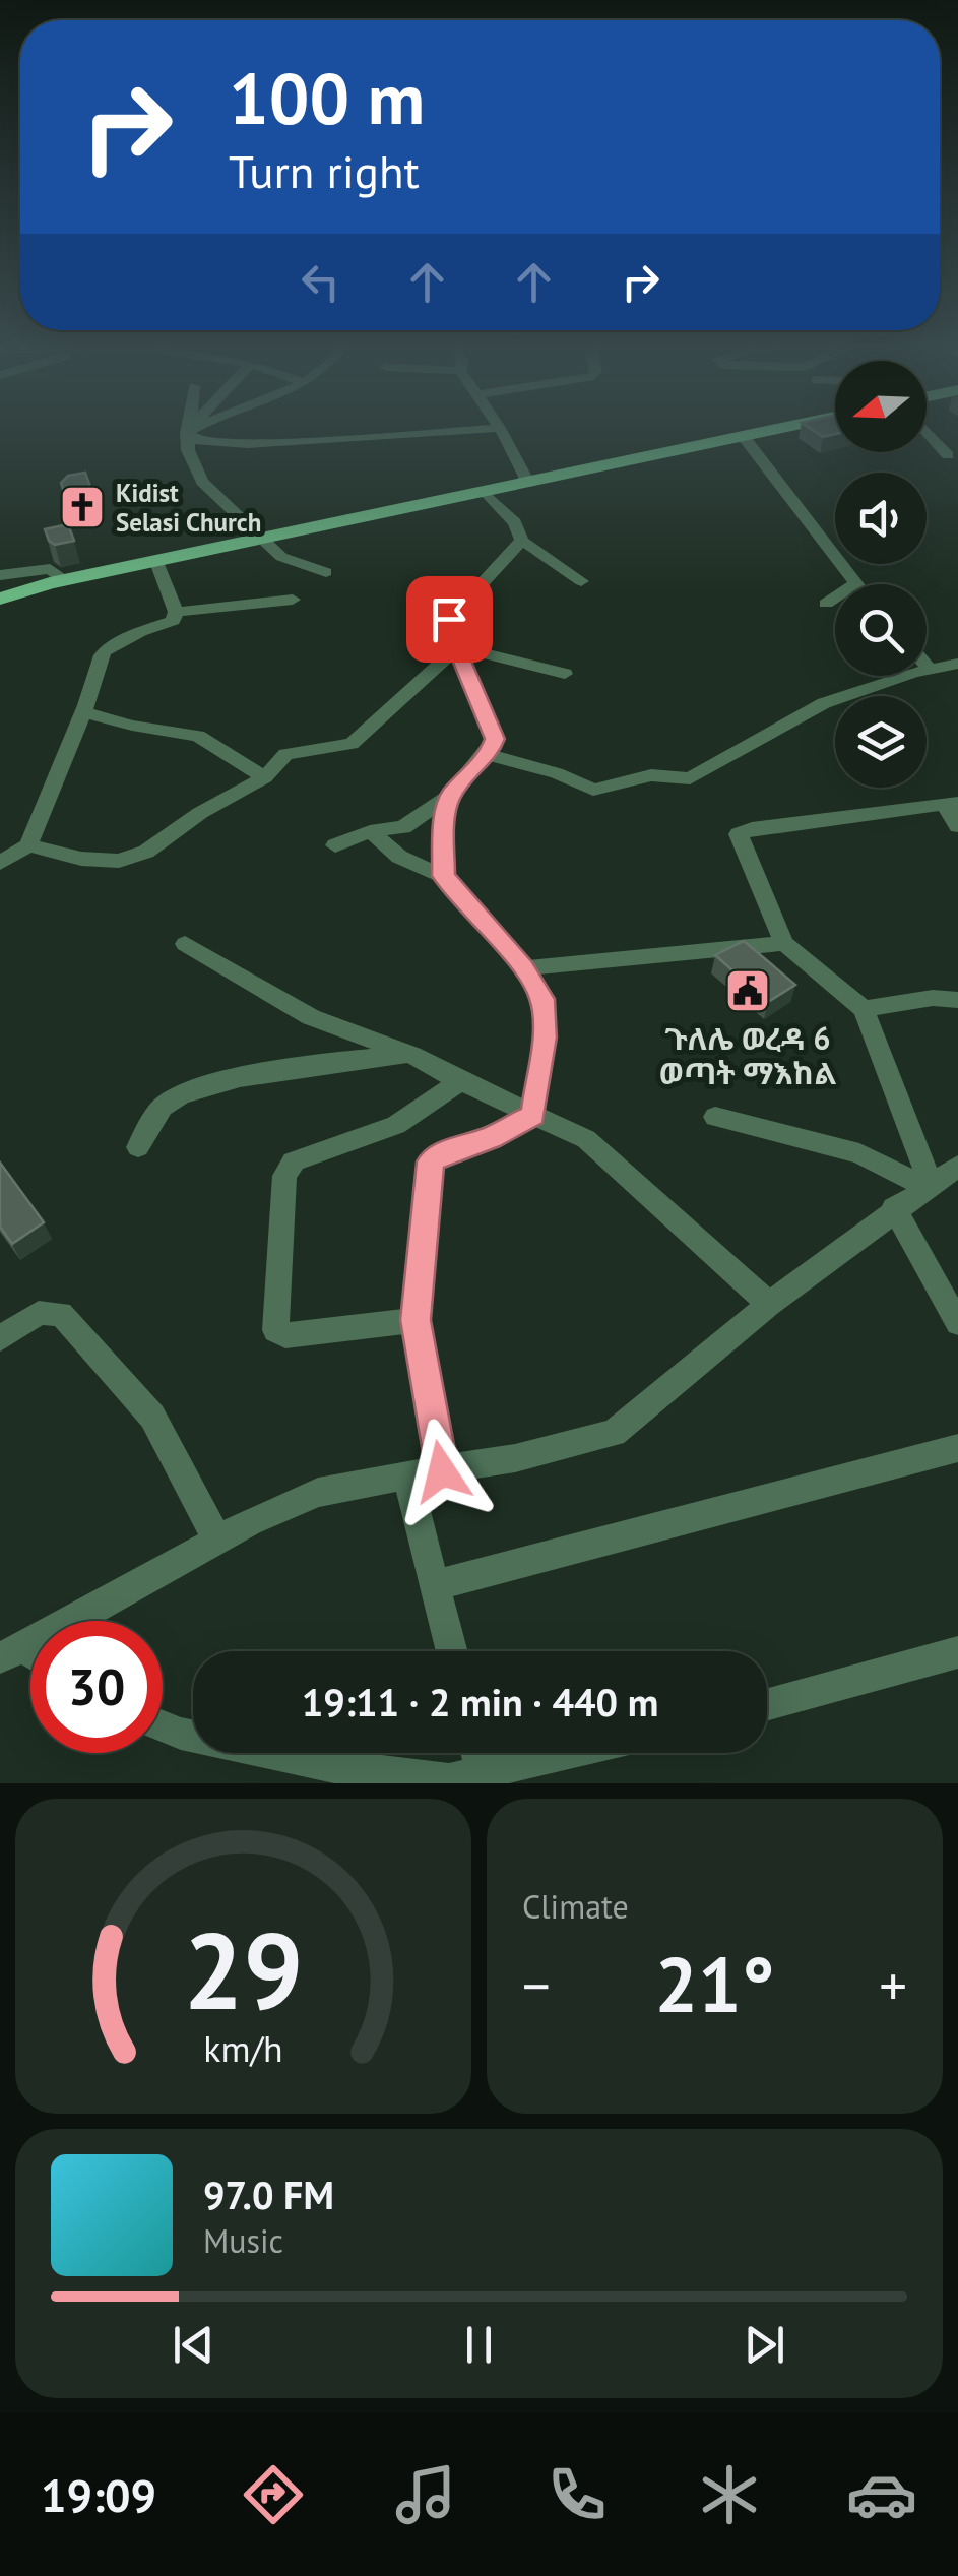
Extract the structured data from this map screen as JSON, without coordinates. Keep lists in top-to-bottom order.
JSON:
{
  "places": {
    "church": ["Kidist Selasi Church"],
    "public building": ["ጉለሌ ወረዳ 6 ወጣት ማእከል"]
  },
  "north": "left",
  "page": {
    "turn": ["100 m", "Turn right"],
    "limit": "30",
    "trip": "19:11 · 2 min · 440 m",
    "tile": "Climate",
    "heat": ["−", "21°", "+"],
    "song": ["97.0 FM", "Music"],
    "tabs": "19:09",
    "gauge": ["29", "km/h"]
  }
}
